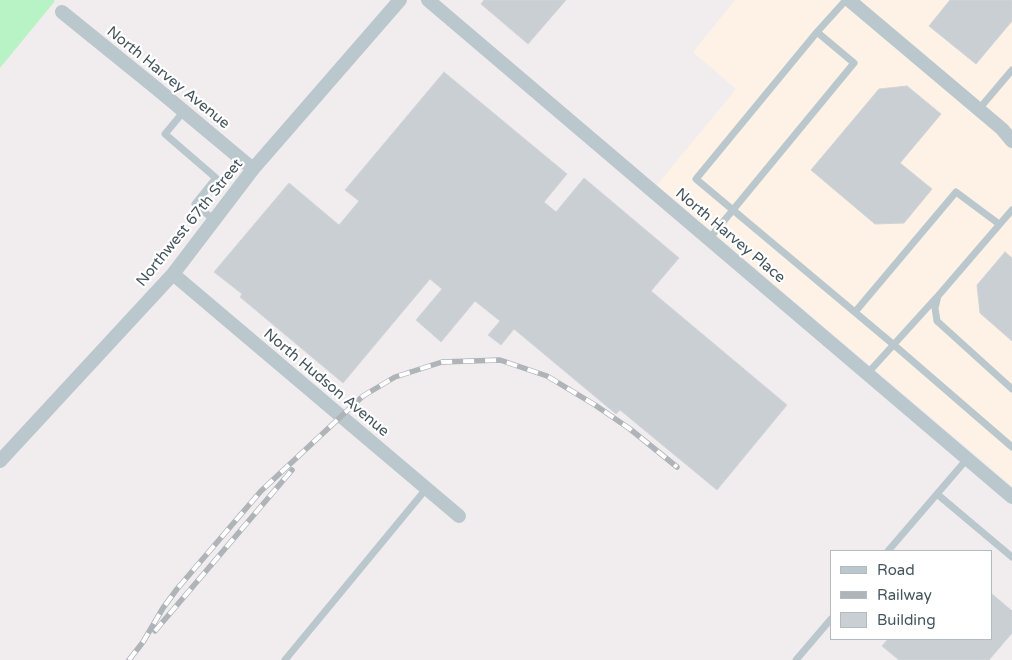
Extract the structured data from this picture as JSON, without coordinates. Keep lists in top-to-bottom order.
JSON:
{
  "streets": {
    "street": [
      "North Harvey Avenue",
      "Northwest 67th Street",
      "North Harvey Place",
      "North Hudson Avenue"
    ]
  },
  "crossings": [
    ["North Harvey Avenue", "Northwest 67th Street"],
    ["Northwest 67th Street", "North Hudson Avenue"]
  ],
  "legend": ["Road", "Railway", "Building"]
}
